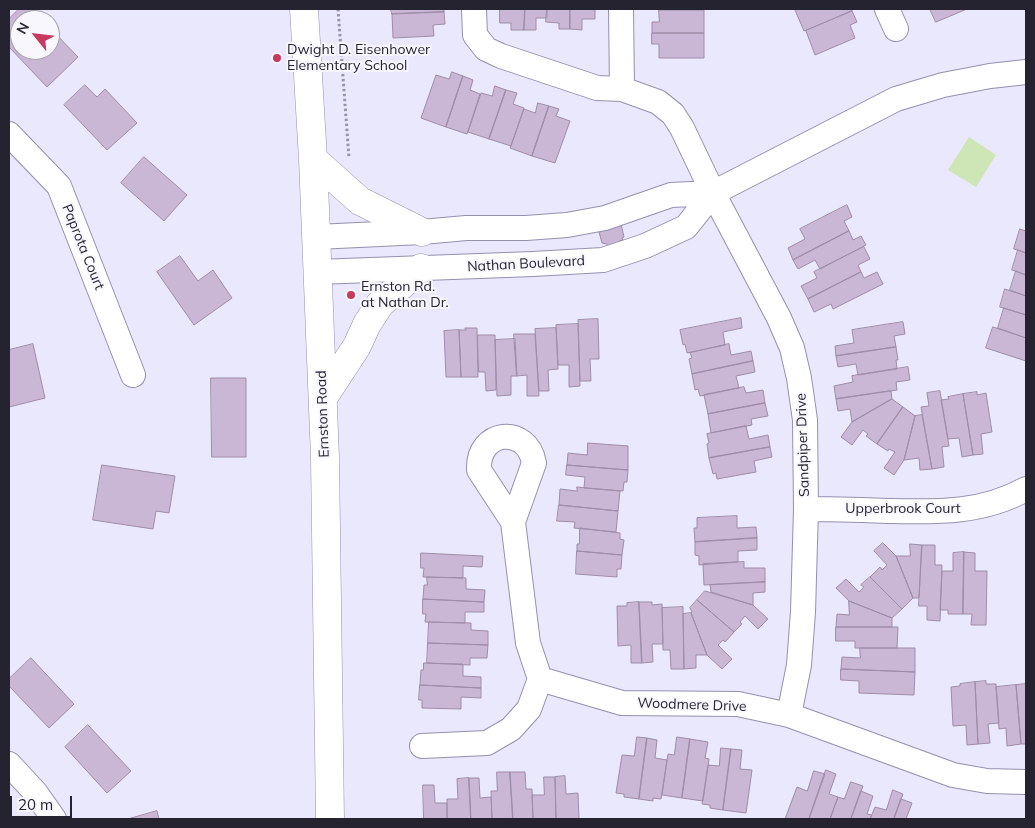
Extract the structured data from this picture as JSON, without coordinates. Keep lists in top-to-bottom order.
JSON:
{
  "streets": {
    "street": [
      "Paprota Court",
      "Nathan Boulevard",
      "Ernston Road",
      "Sandpiper Drive",
      "Upperbrook Court",
      "Woodmere Drive"
    ]
  },
  "crossings": [
    ["Nathan Boulevard", "Ernston Road"],
    ["Nathan Boulevard", "Sandpiper Drive"],
    ["Sandpiper Drive", "Upperbrook Court"],
    ["Sandpiper Drive", "Woodmere Drive"]
  ],
  "places": ["Dwight D. Eisenhower Elementary School", "Ernston Rd. at Nathan Dr."],
  "scale_bar": "20 m",
  "north": "top left"
}
